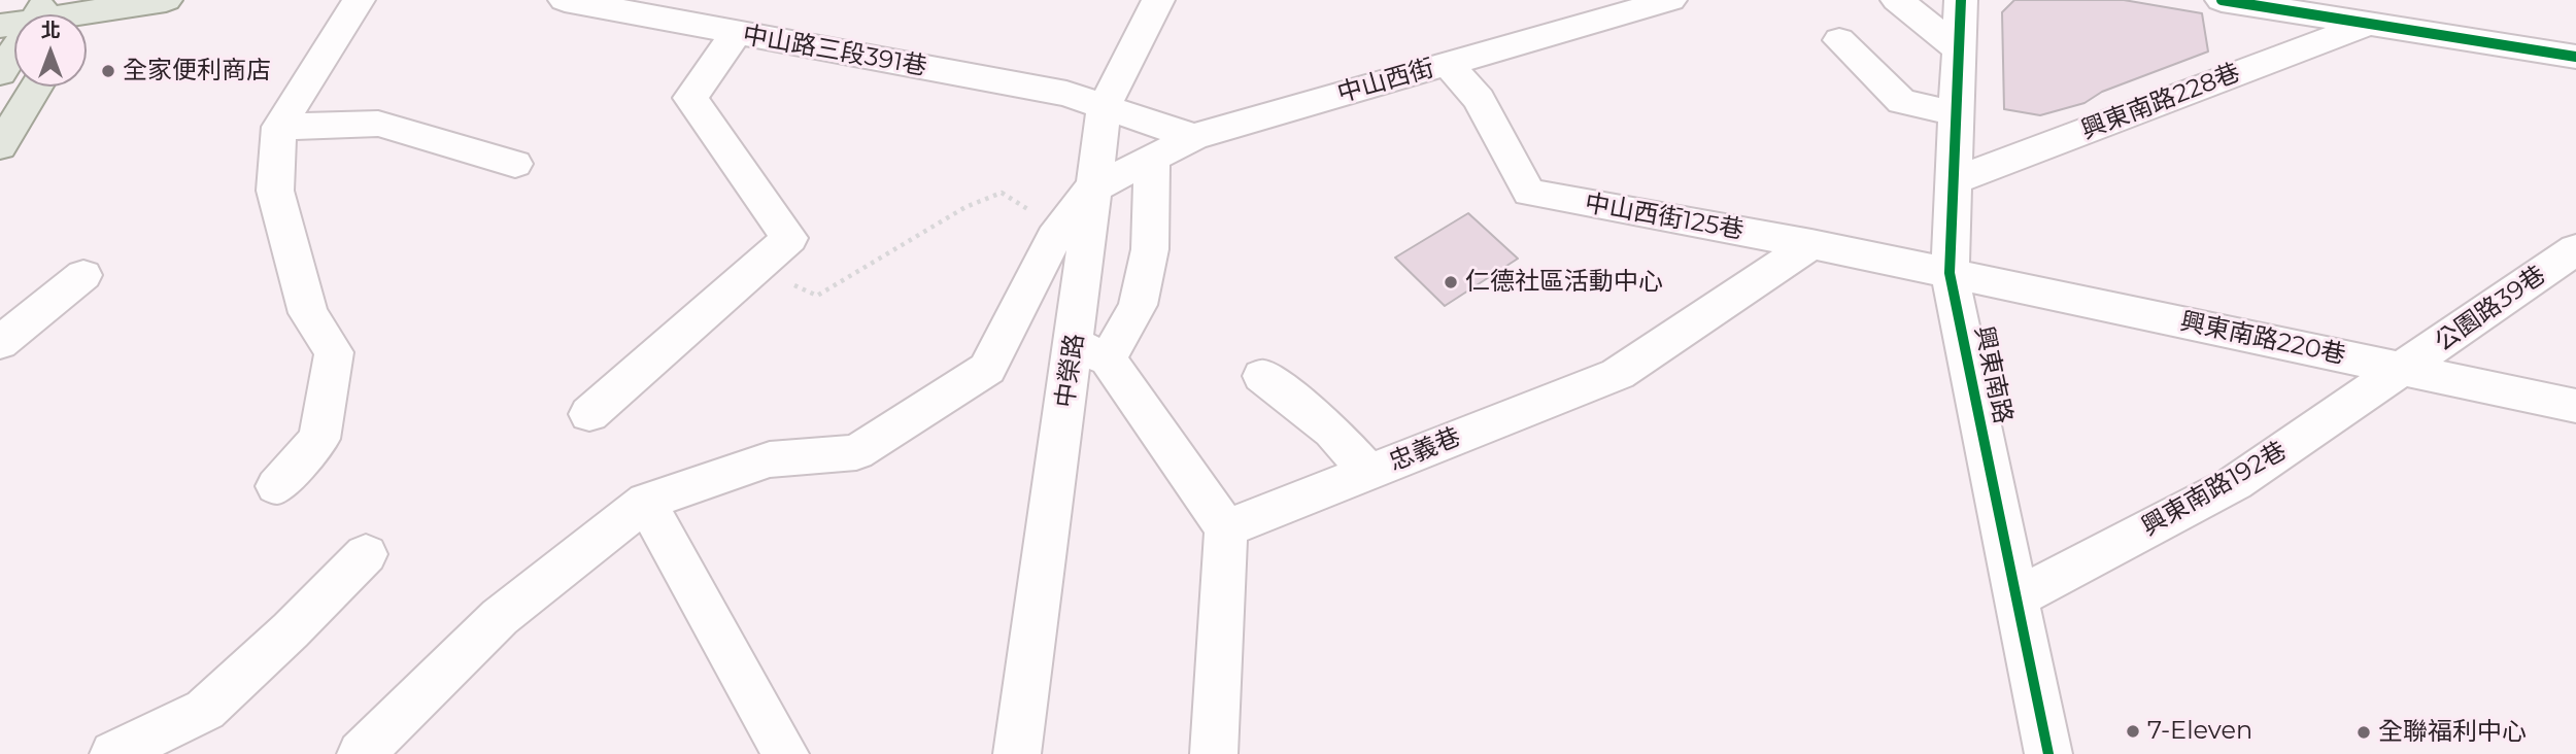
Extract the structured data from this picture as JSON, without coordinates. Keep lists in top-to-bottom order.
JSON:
{
  "streets": {
    "street": [
      "中山路三段391巷",
      "中山西街",
      "興東南路228巷",
      "中山西街125巷",
      "公園路39巷",
      "興東南路220巷",
      "中榮路",
      "興東南路",
      "忠義巷",
      "興東南路192巷"
    ]
  },
  "crossings": [
    ["中山路三段391巷", "中榮路"],
    ["中山西街", "中山西街125巷"],
    ["中山西街", "中榮路"],
    ["興東南路228巷", "興東南路"],
    ["中山西街125巷", "興東南路220巷"],
    ["中山西街125巷", "興東南路"],
    ["中山西街125巷", "忠義巷"],
    ["公園路39巷", "興東南路220巷"],
    ["公園路39巷", "興東南路192巷"],
    ["興東南路220巷", "興東南路"],
    ["興東南路220巷", "興東南路192巷"],
    ["興東南路", "興東南路192巷"]
  ],
  "places": [
    "全家便利商店",
    "仁德社區活動中心",
    "7-Eleven",
    "全聯福利中心"
  ],
  "north": "top"
}
